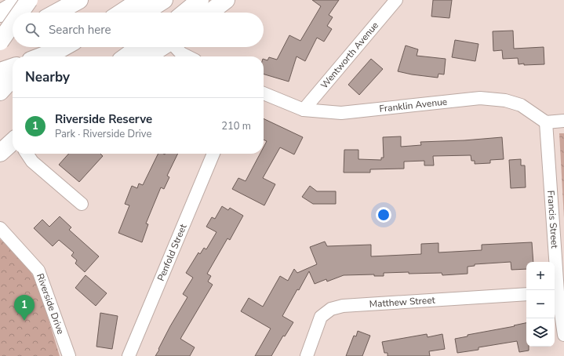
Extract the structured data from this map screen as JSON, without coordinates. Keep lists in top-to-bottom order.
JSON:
{
  "streets": {
    "street": [
      "Wentworth Avenue",
      "Franklin Avenue",
      "Francis Street",
      "Penfold Street",
      "Matthew Street",
      "Riverside Drive"
    ]
  },
  "crossings": [
    ["Wentworth Avenue", "Franklin Avenue"],
    ["Franklin Avenue", "Francis Street"]
  ],
  "page": {
    "search": "Search here",
    "heading": "Nearby",
    "list": [
      {
        "mark": "1",
        "name": "Riverside Reserve",
        "note": "Park · Riverside Drive",
        "value": "210 m"
      }
    ],
    "map_buttons": ["+", "−"],
    "pins": "1"
  }
}
